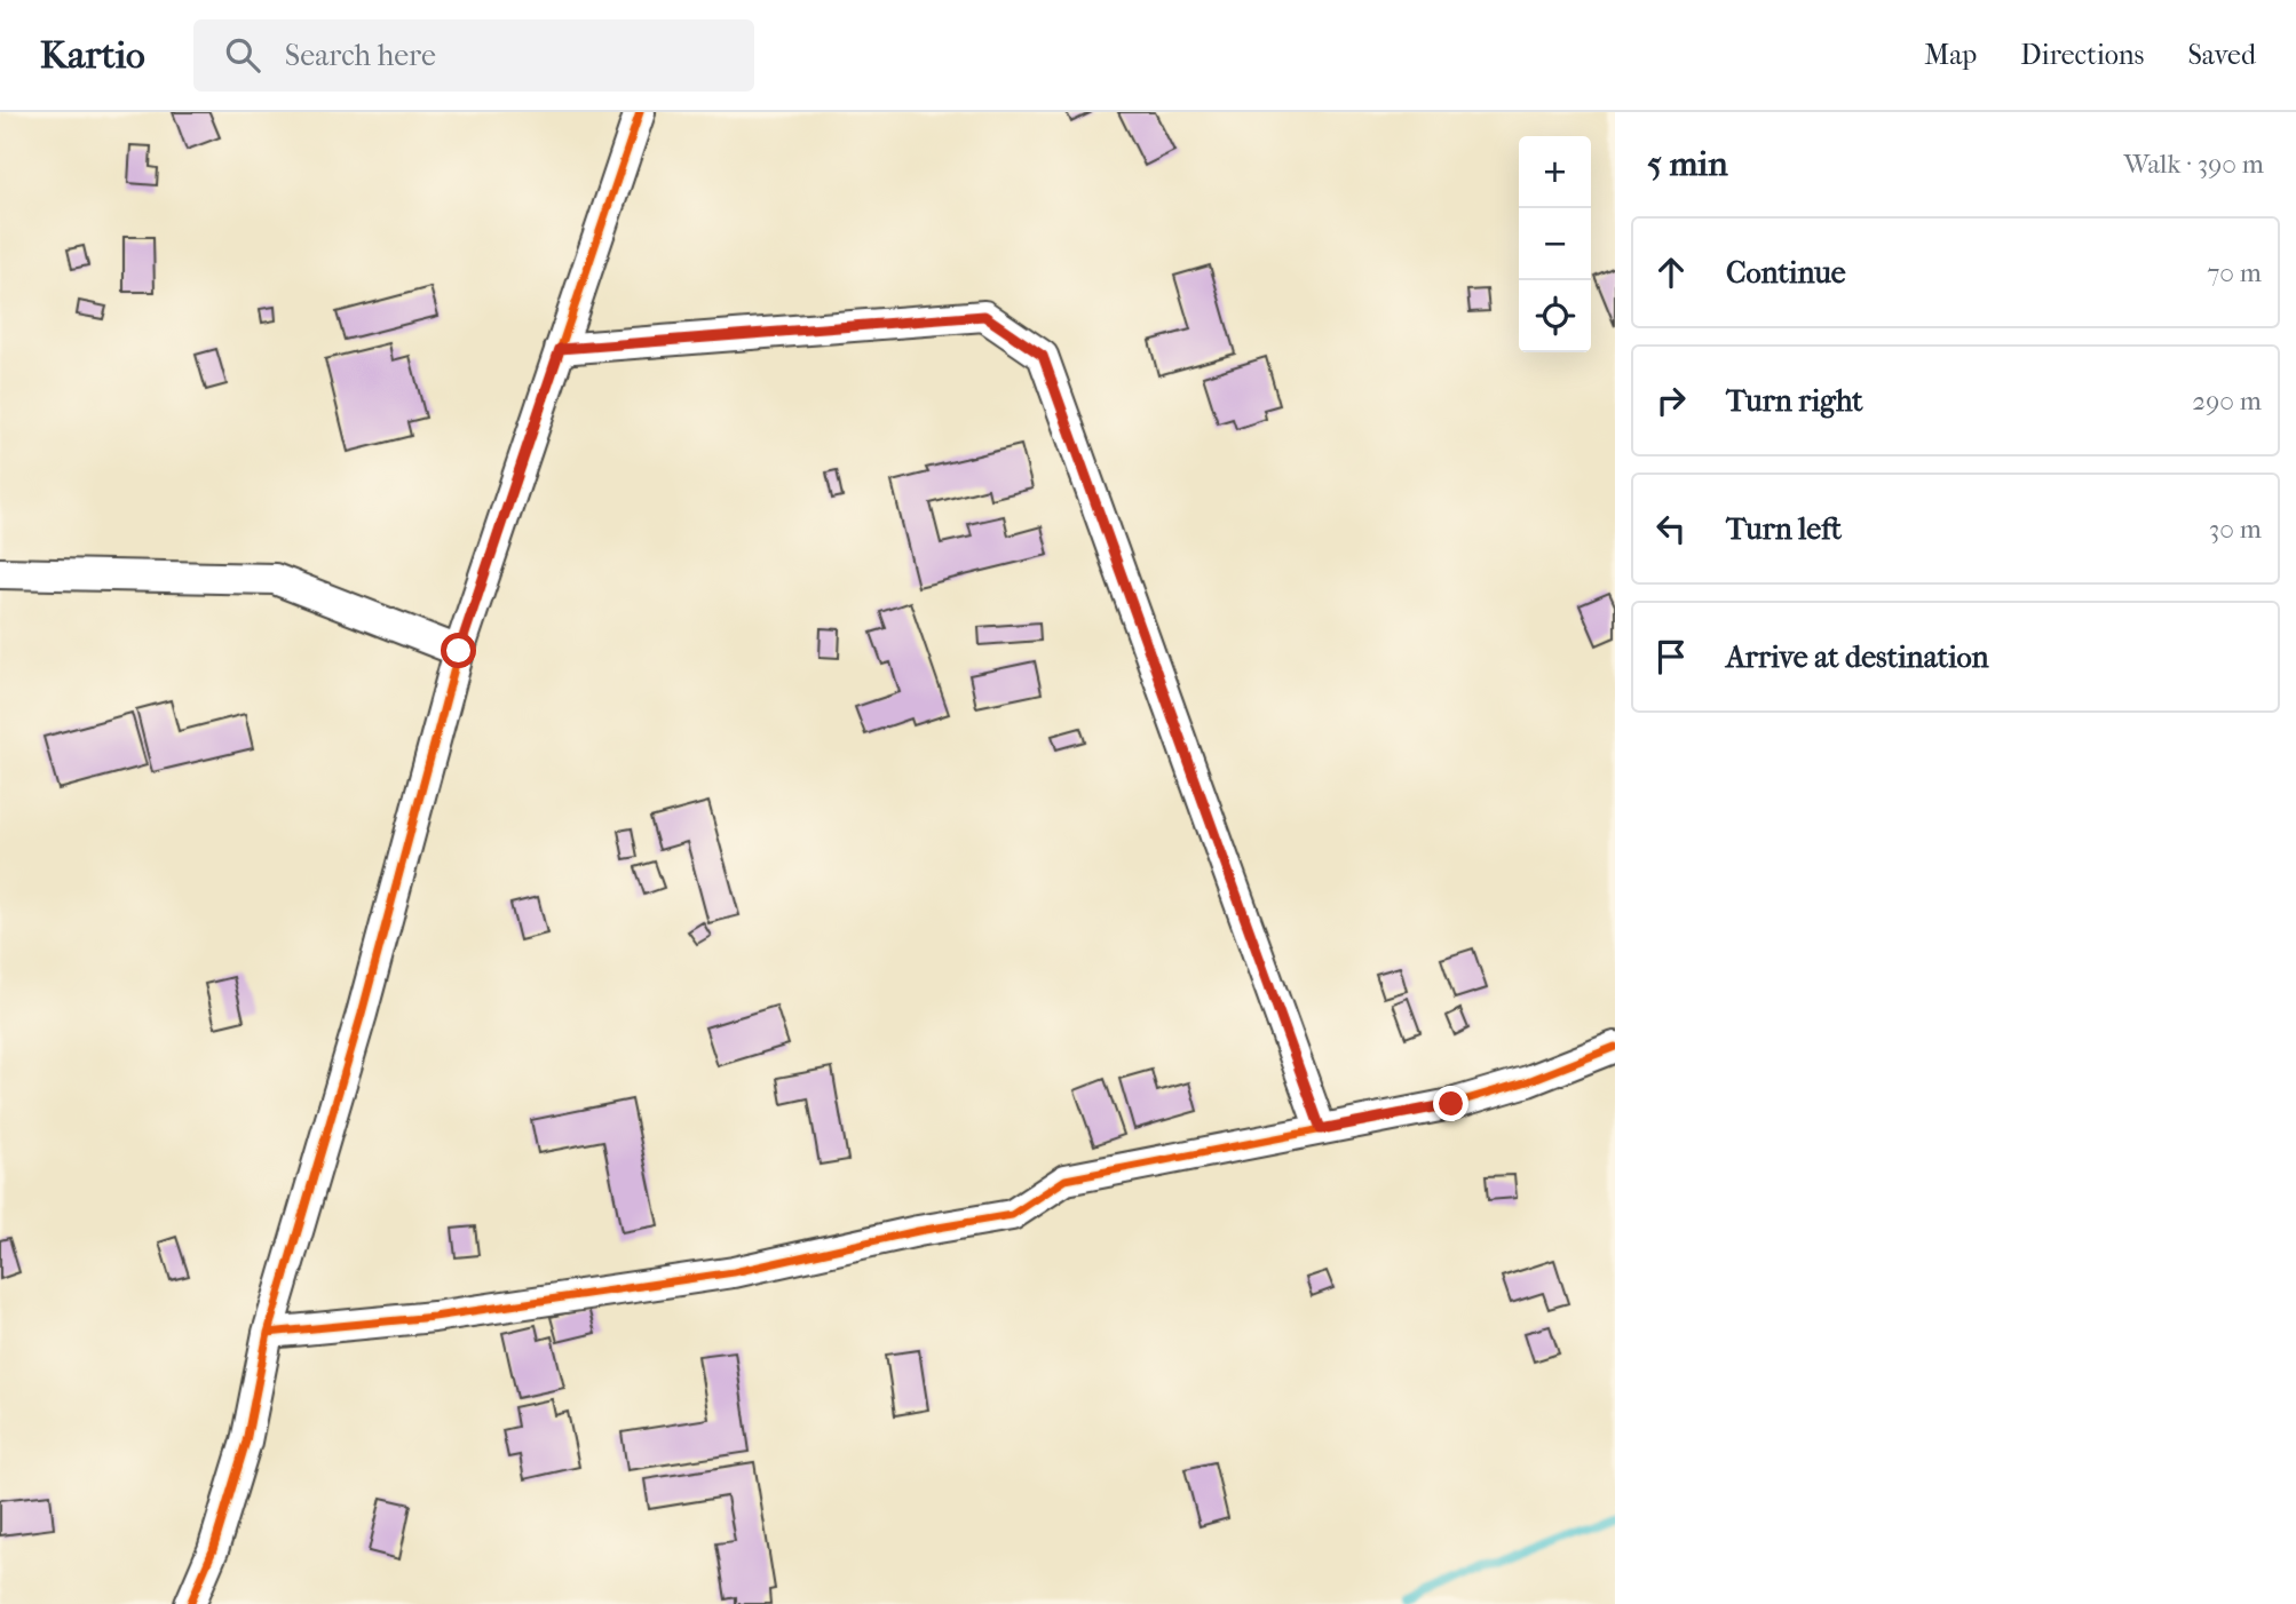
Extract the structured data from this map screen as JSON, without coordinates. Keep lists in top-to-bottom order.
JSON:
{
  "page": {
    "header": "Kartio",
    "search": "Search here",
    "nav": ["Map", "Directions", "Saved"],
    "heading": ["5 min", "Walk · 390 m"],
    "map_buttons": ["+", "−"],
    "list": [
      ["Continue", "70 m"],
      ["Turn right", "290 m"],
      ["Turn left", "30 m"],
      "Arrive at destination"
    ]
  }
}
